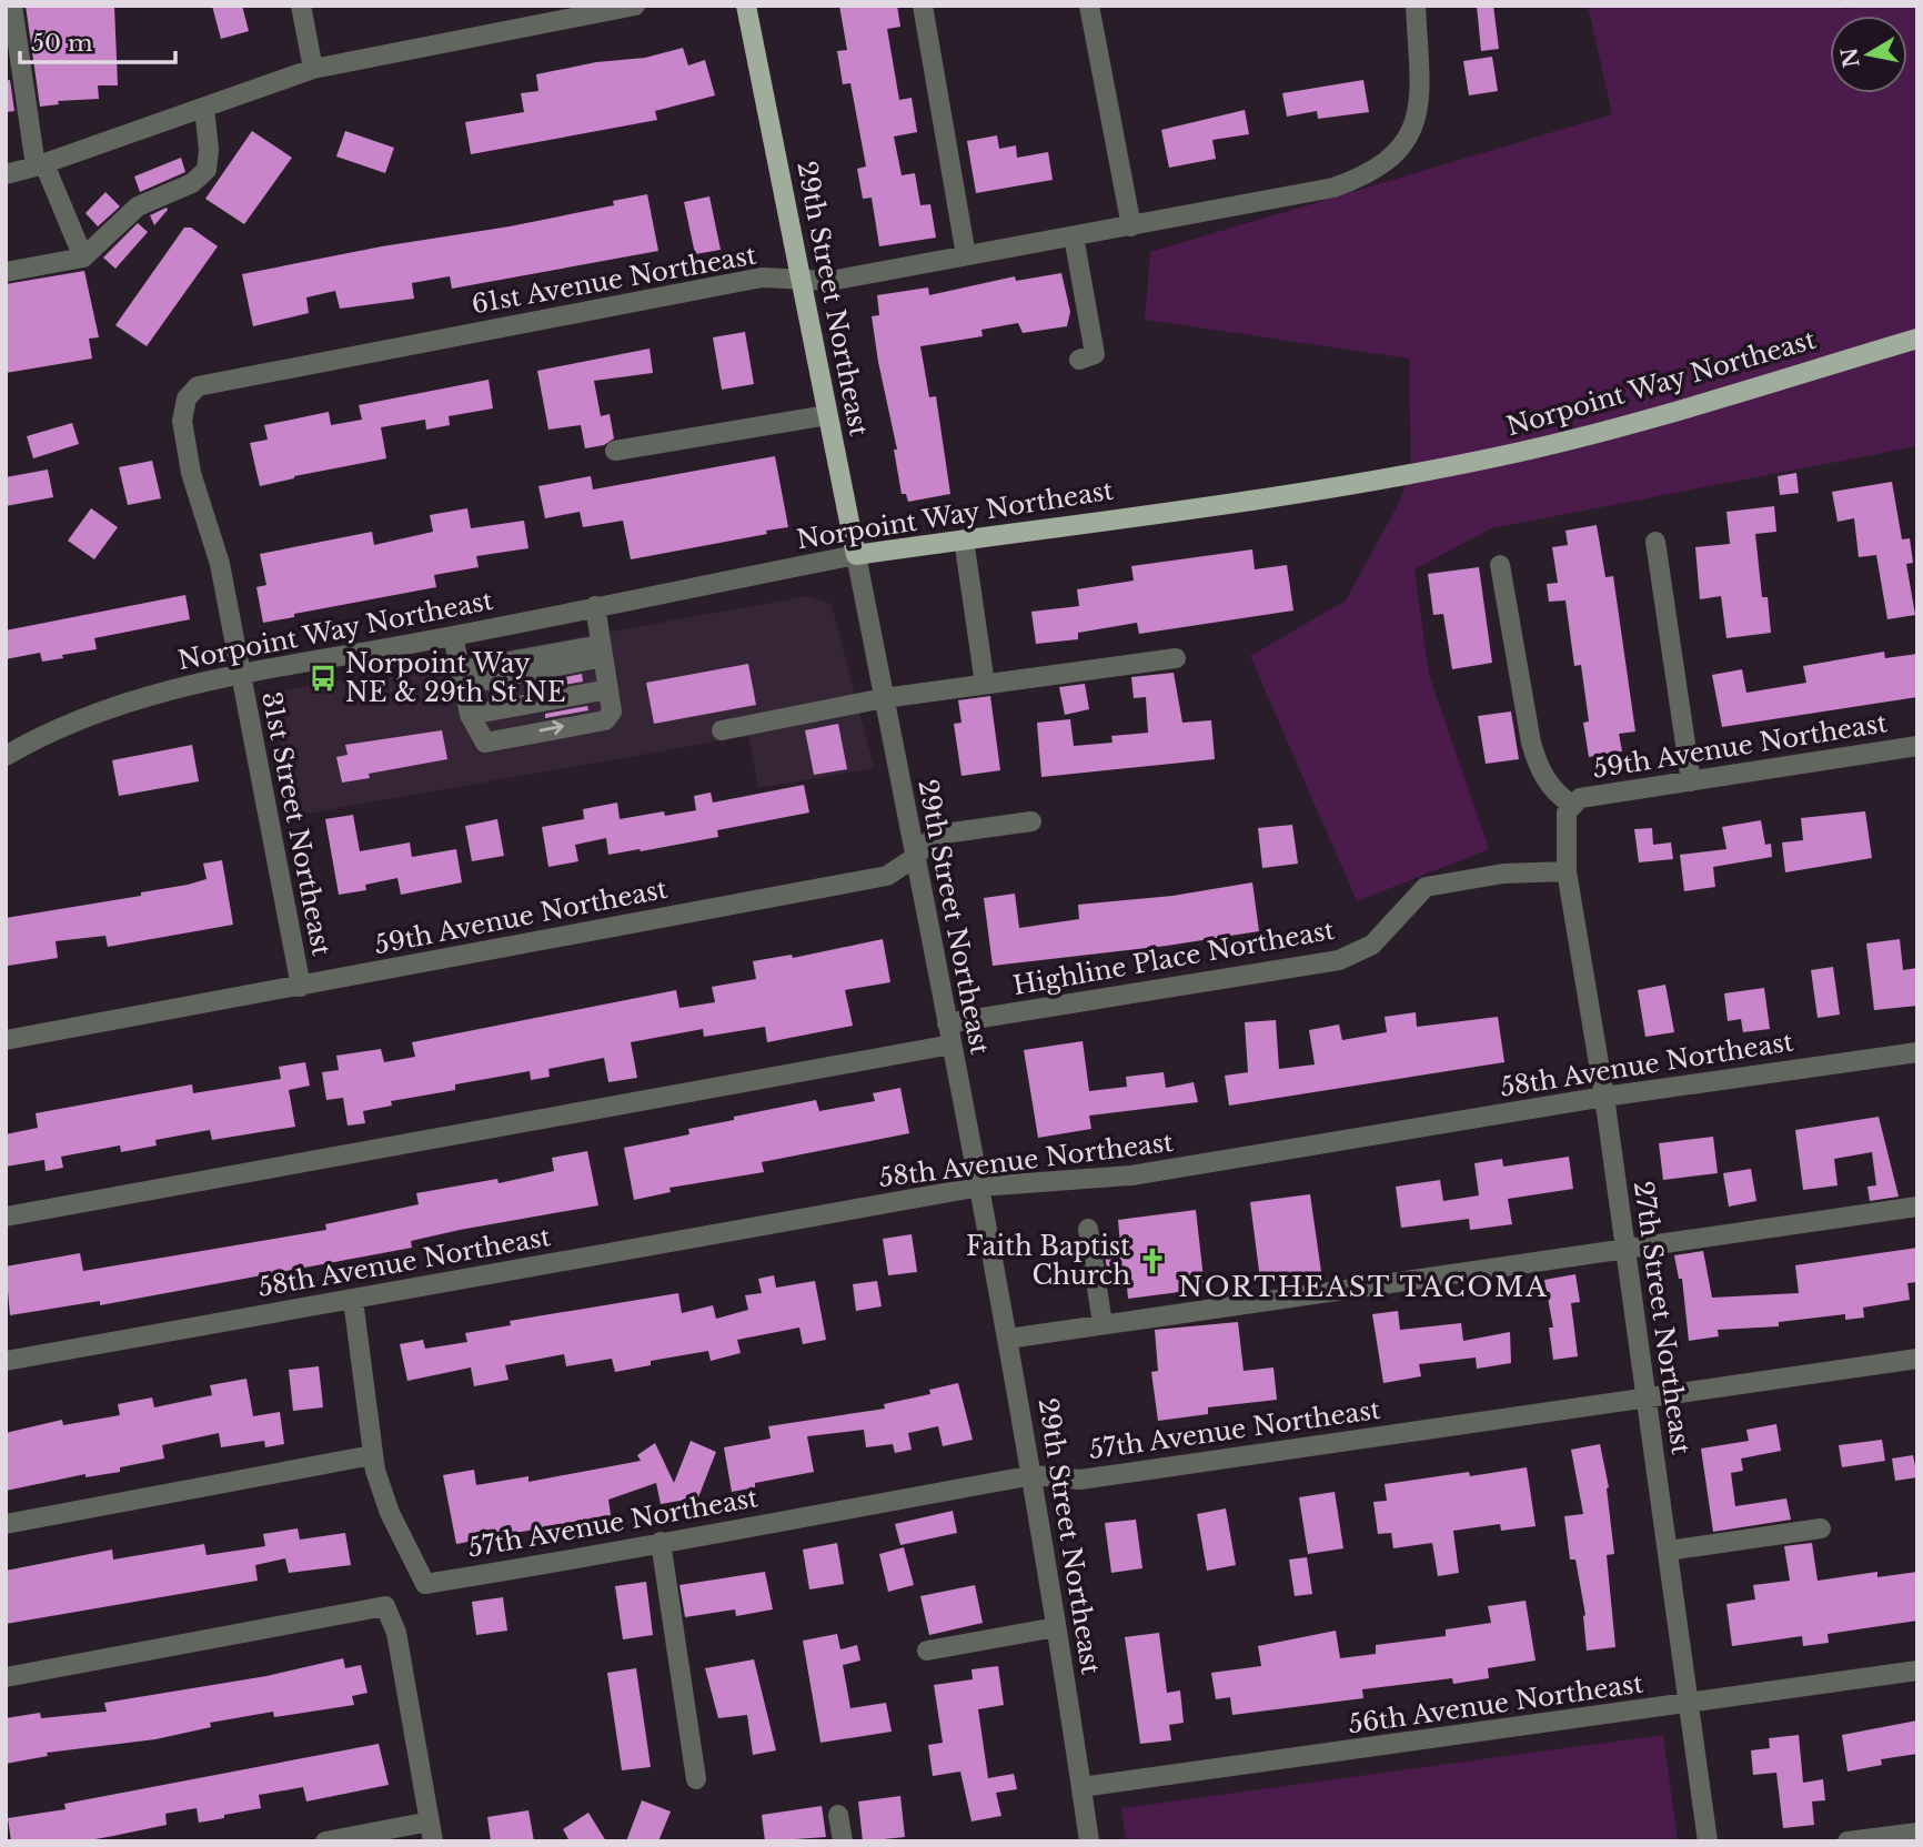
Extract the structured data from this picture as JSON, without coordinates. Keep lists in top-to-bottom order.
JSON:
{
  "streets": {
    "main road": ["29th Street Northeast", "Norpoint Way Northeast"],
    "street": [
      "61st Avenue Northeast",
      "59th Avenue Northeast",
      "31st Street Northeast",
      "Highline Place Northeast",
      "58th Avenue Northeast",
      "27th Street Northeast",
      "57th Avenue Northeast",
      "56th Avenue Northeast"
    ]
  },
  "crossings": [
    ["61st Avenue Northeast", "29th Street Northeast"],
    ["61st Avenue Northeast", "31st Street Northeast"],
    ["29th Street Northeast", "Norpoint Way Northeast"],
    ["29th Street Northeast", "59th Avenue Northeast"],
    ["29th Street Northeast", "Highline Place Northeast"],
    ["29th Street Northeast", "58th Avenue Northeast"],
    ["29th Street Northeast", "57th Avenue Northeast"],
    ["29th Street Northeast", "56th Avenue Northeast"],
    ["Norpoint Way Northeast", "31st Street Northeast"],
    ["59th Avenue Northeast", "31st Street Northeast"],
    ["59th Avenue Northeast", "27th Street Northeast"],
    ["Highline Place Northeast", "27th Street Northeast"],
    ["58th Avenue Northeast", "27th Street Northeast"],
    ["27th Street Northeast", "57th Avenue Northeast"],
    ["27th Street Northeast", "56th Avenue Northeast"]
  ],
  "districts": ["NORTHEAST TACOMA"],
  "places": {
    "bus stop": ["Norpoint Way NE & 29th St NE"],
    "church": ["Faith Baptist Church"]
  },
  "scale_bar": "50 m",
  "north": "left"
}
